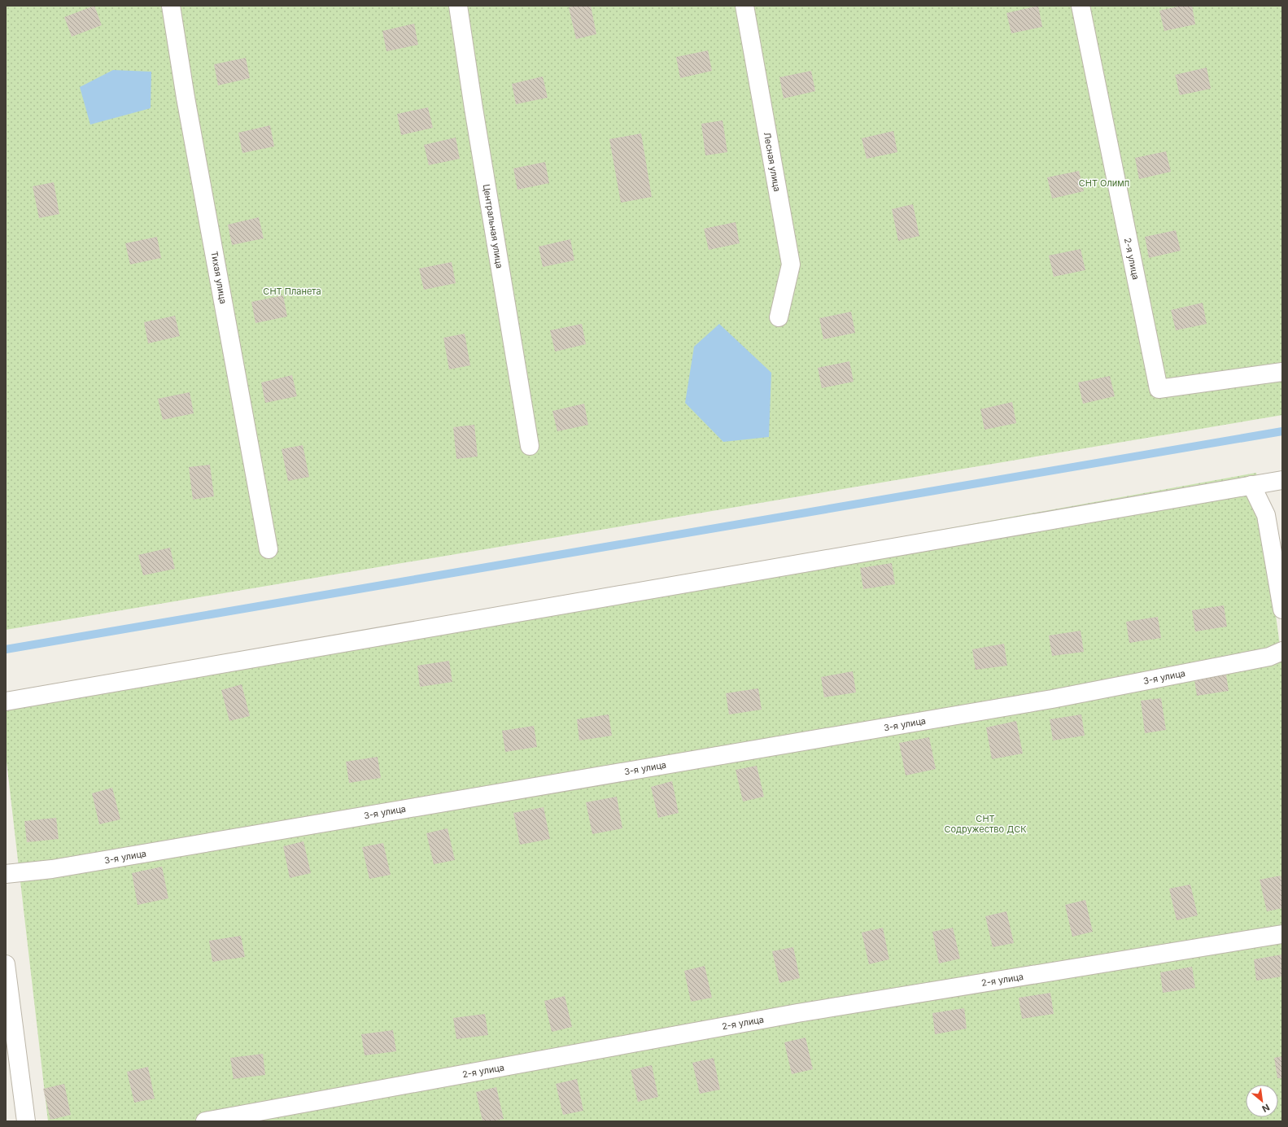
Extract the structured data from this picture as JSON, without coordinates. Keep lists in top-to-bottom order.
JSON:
{
  "streets": {
    "street": [
      "Лесная улица",
      "Центральная улица",
      "2-я улица",
      "Тихая улица",
      "3-я улица"
    ]
  },
  "parks": ["СНТ Олимп", "СНТ Планета", "СНТ Содружество ДСК"],
  "north": "bottom right"
}
